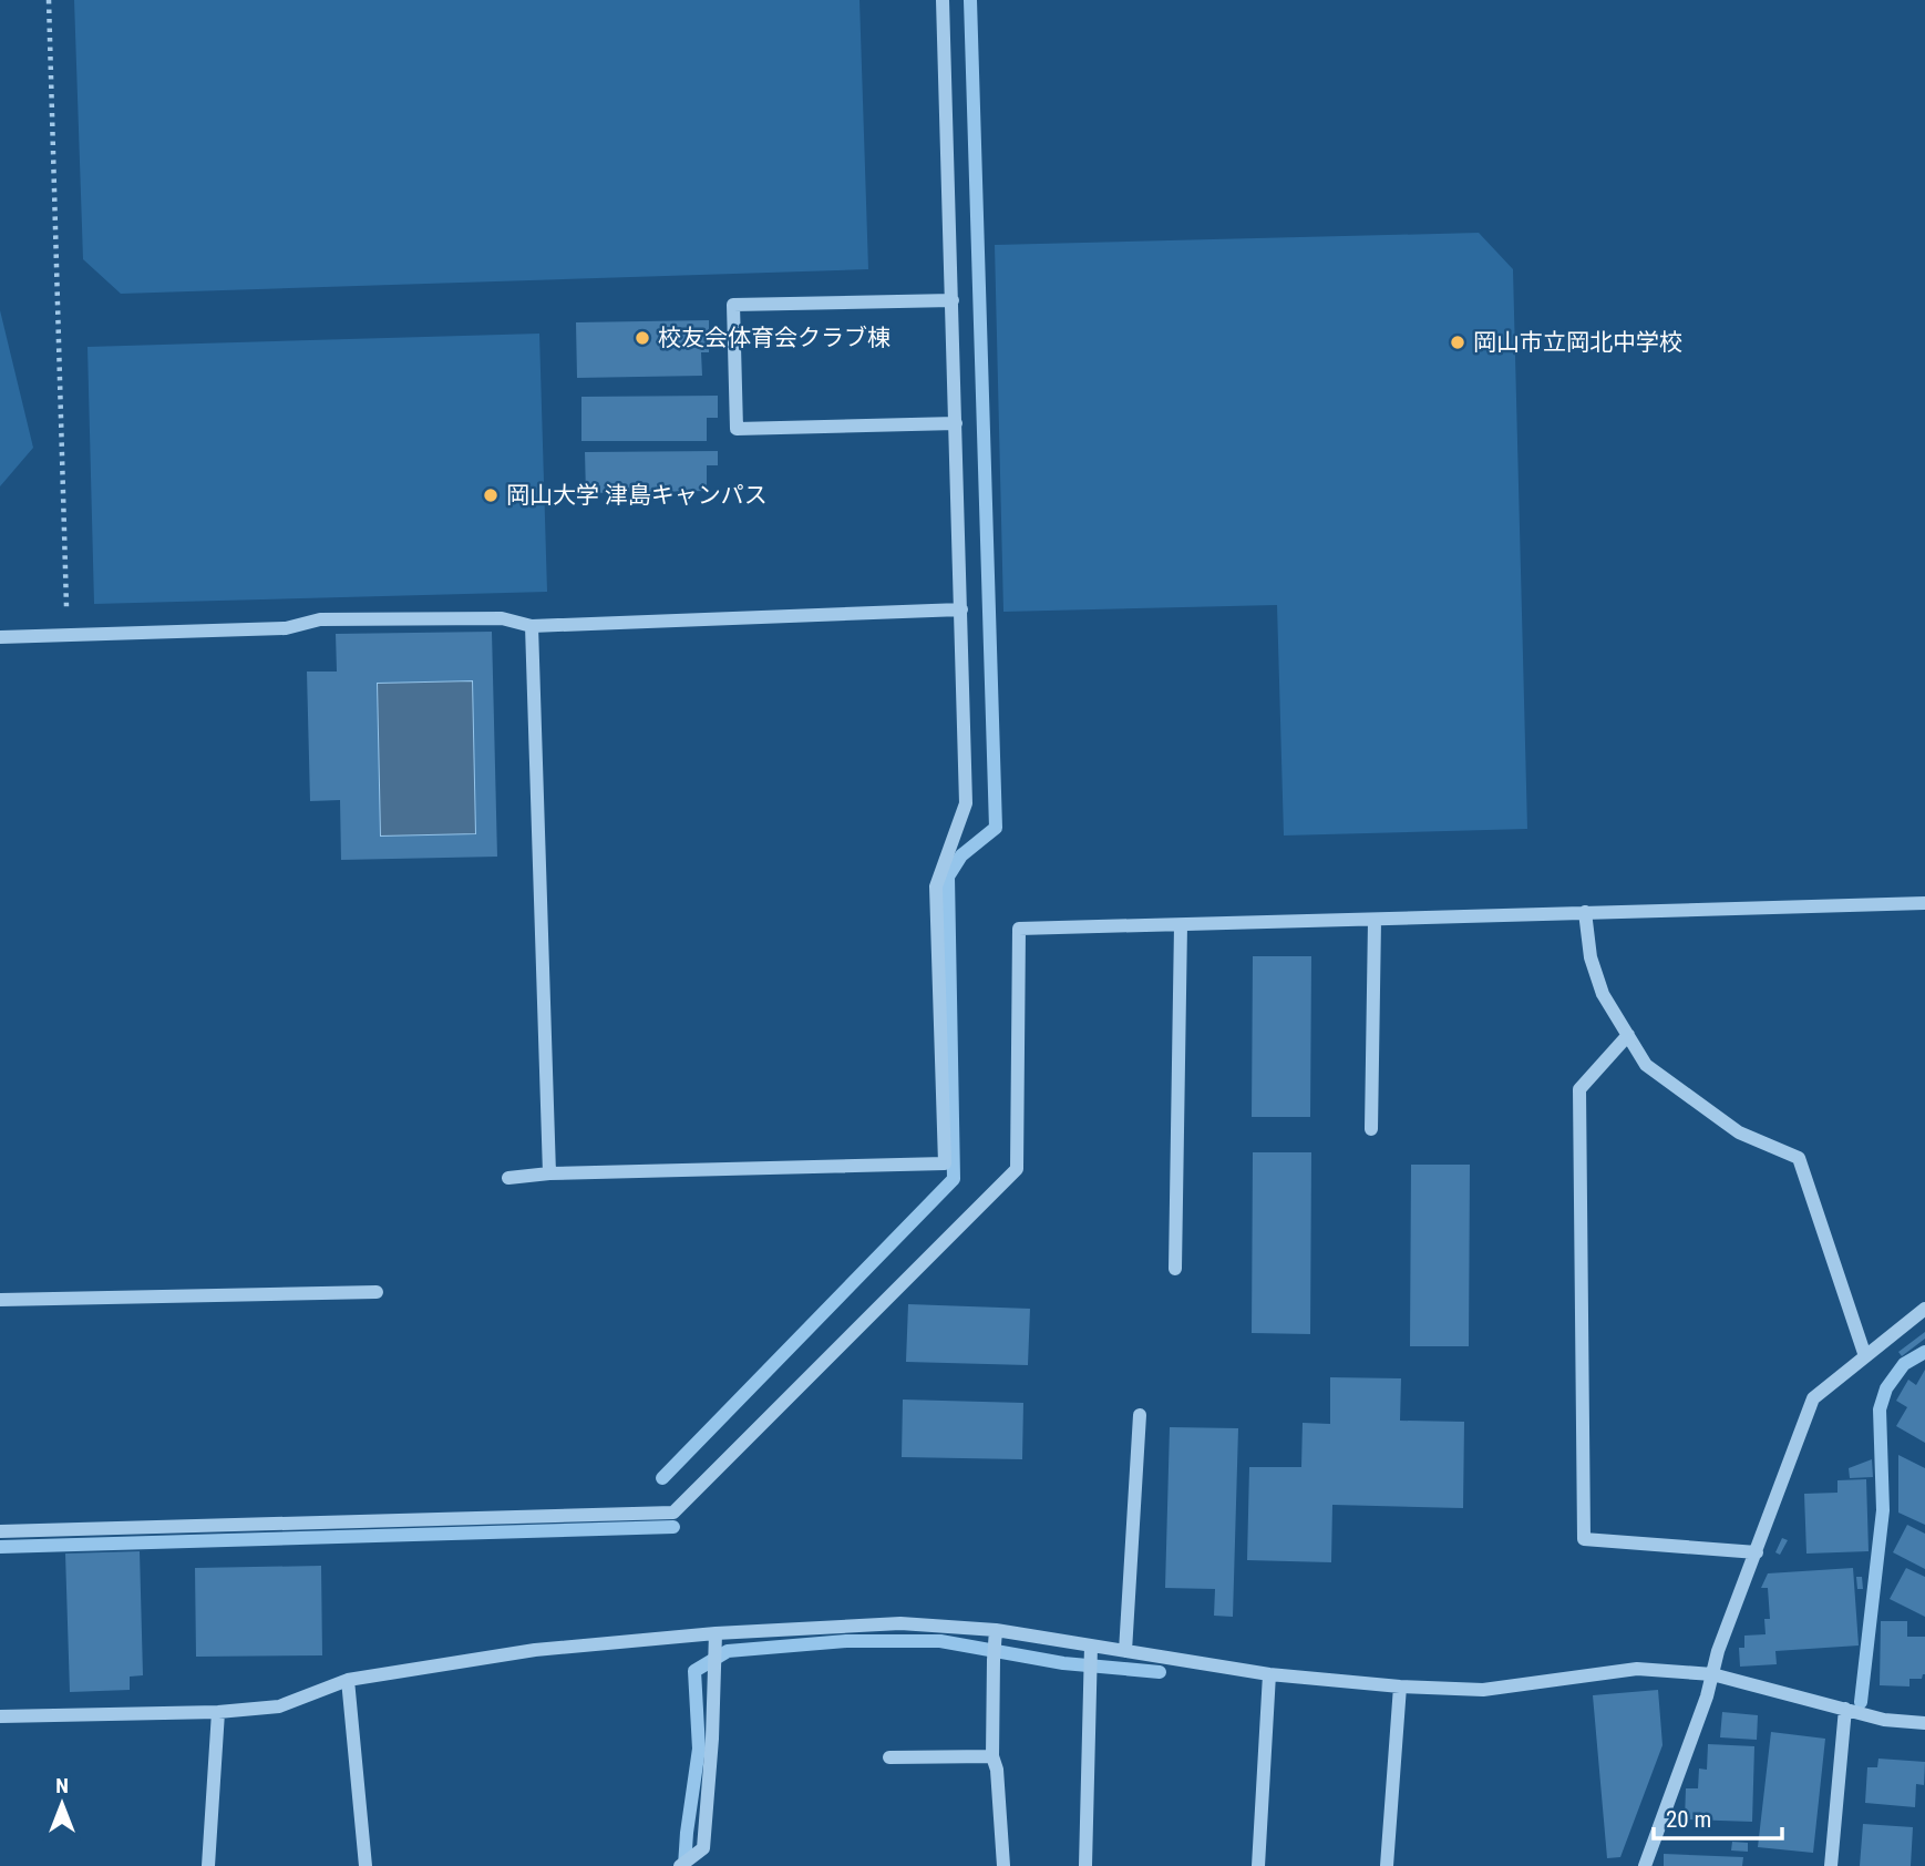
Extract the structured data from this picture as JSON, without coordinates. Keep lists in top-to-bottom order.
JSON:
{
  "places": ["校友会体育会クラブ棟", "岡山市立岡北中学校", "岡山大学 津島キャンパス"],
  "scale_bar": "20 m",
  "north": "top"
}
